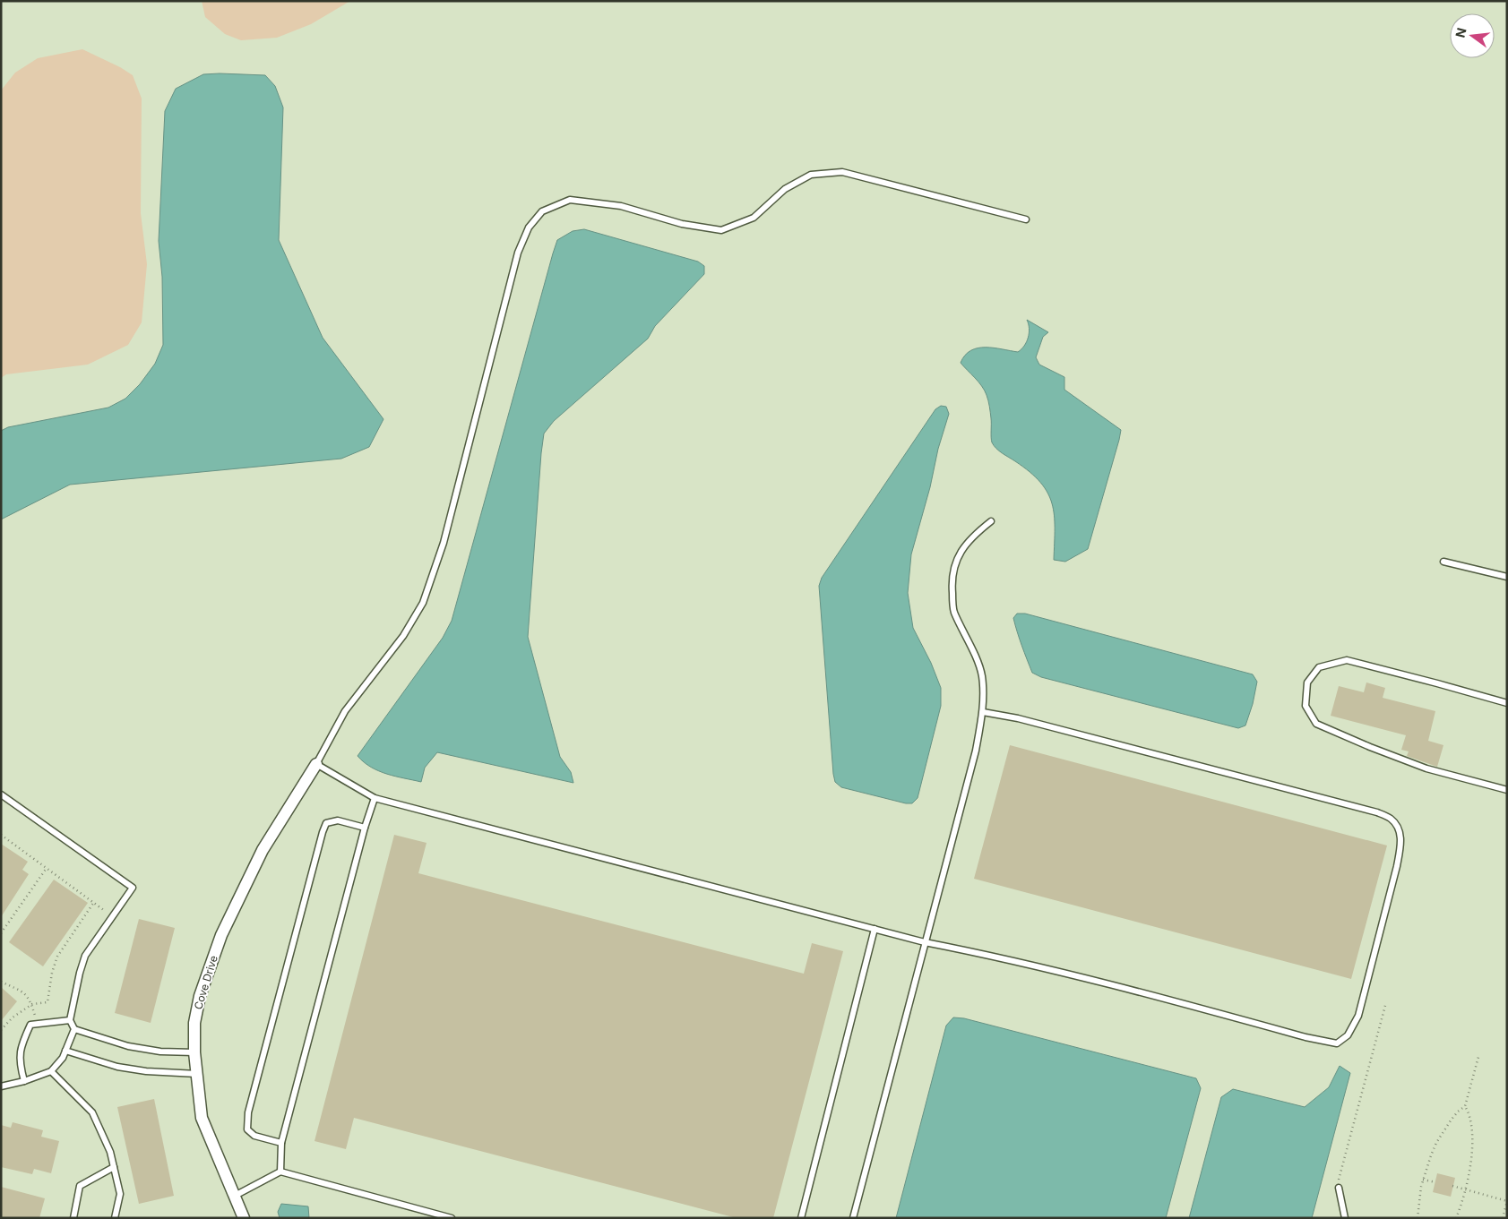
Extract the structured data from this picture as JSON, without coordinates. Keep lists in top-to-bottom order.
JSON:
{
  "streets": {
    "street": ["Cove Drive"]
  },
  "north": "left"
}
